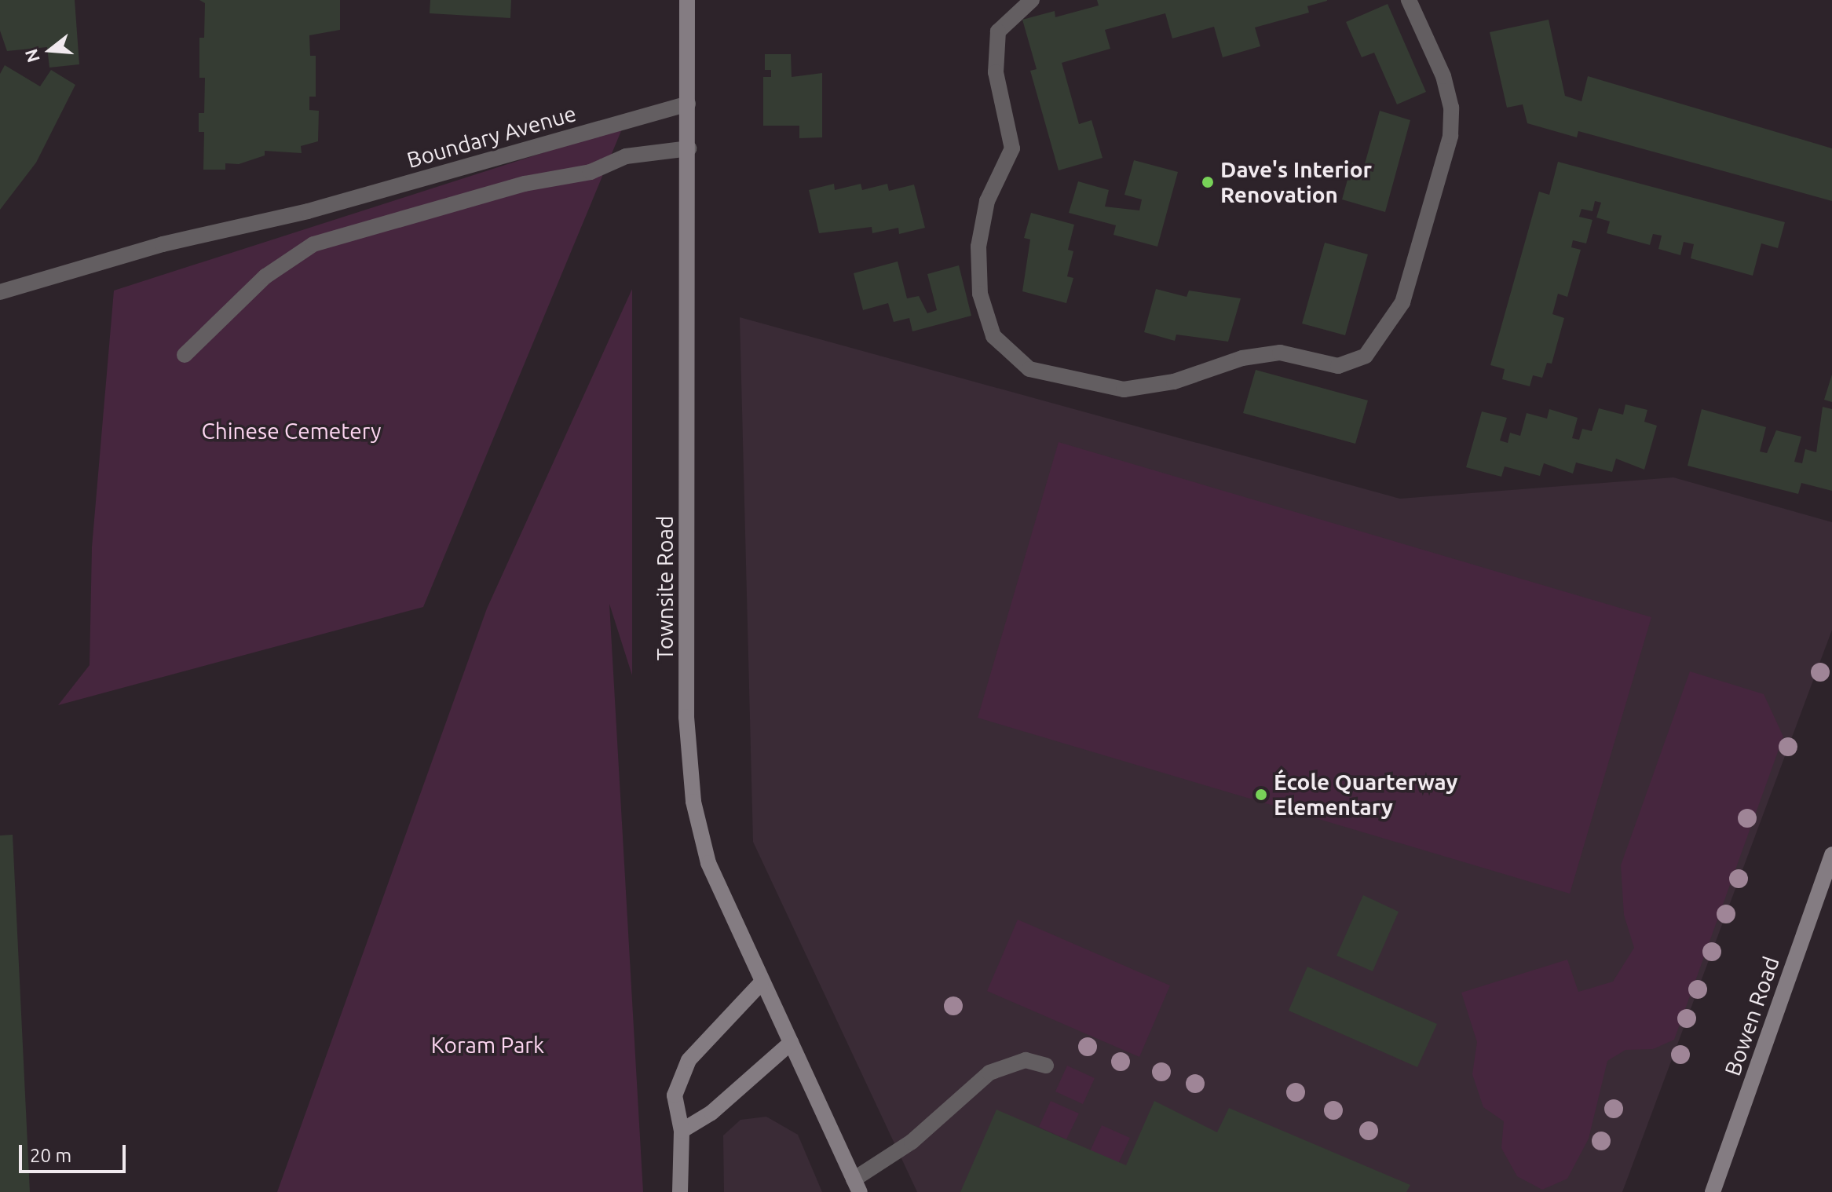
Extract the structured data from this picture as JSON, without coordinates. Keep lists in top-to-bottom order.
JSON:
{
  "streets": {
    "street": ["Boundary Avenue", "Townsite Road", "Bowen Road"]
  },
  "crossings": [
    ["Boundary Avenue", "Townsite Road"]
  ],
  "parks": ["Chinese Cemetery", "Koram Park"],
  "places": ["Dave's Interior Renovation", "École Quarterway Elementary"],
  "scale_bar": "20 m",
  "north": "left"
}
